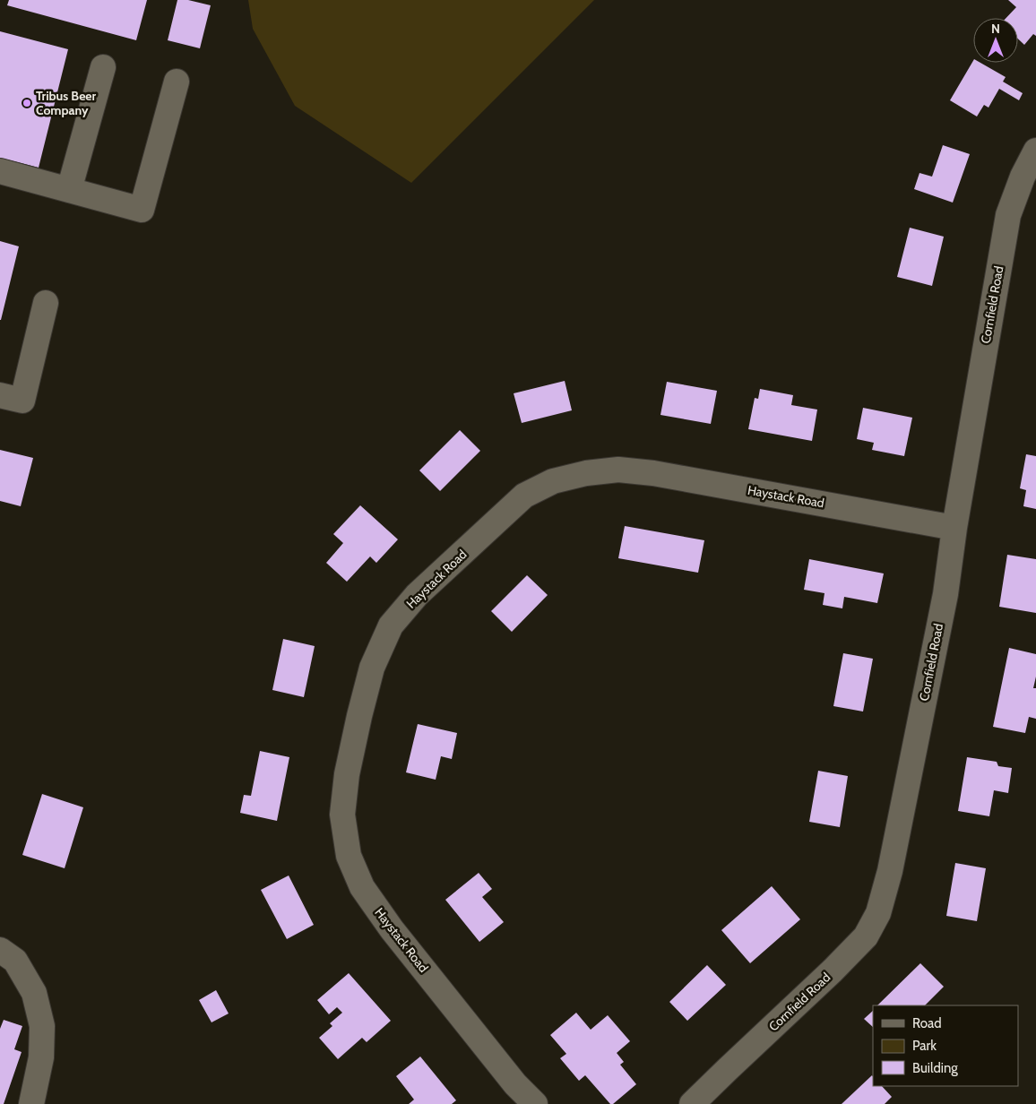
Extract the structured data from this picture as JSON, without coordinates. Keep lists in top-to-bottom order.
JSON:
{
  "streets": {
    "street": ["Cornfield Road", "Haystack Road"]
  },
  "crossings": [
    ["Cornfield Road", "Haystack Road"]
  ],
  "places": ["Tribus Beer Company"],
  "legend": ["Road", "Park", "Building"],
  "north": "top"
}
